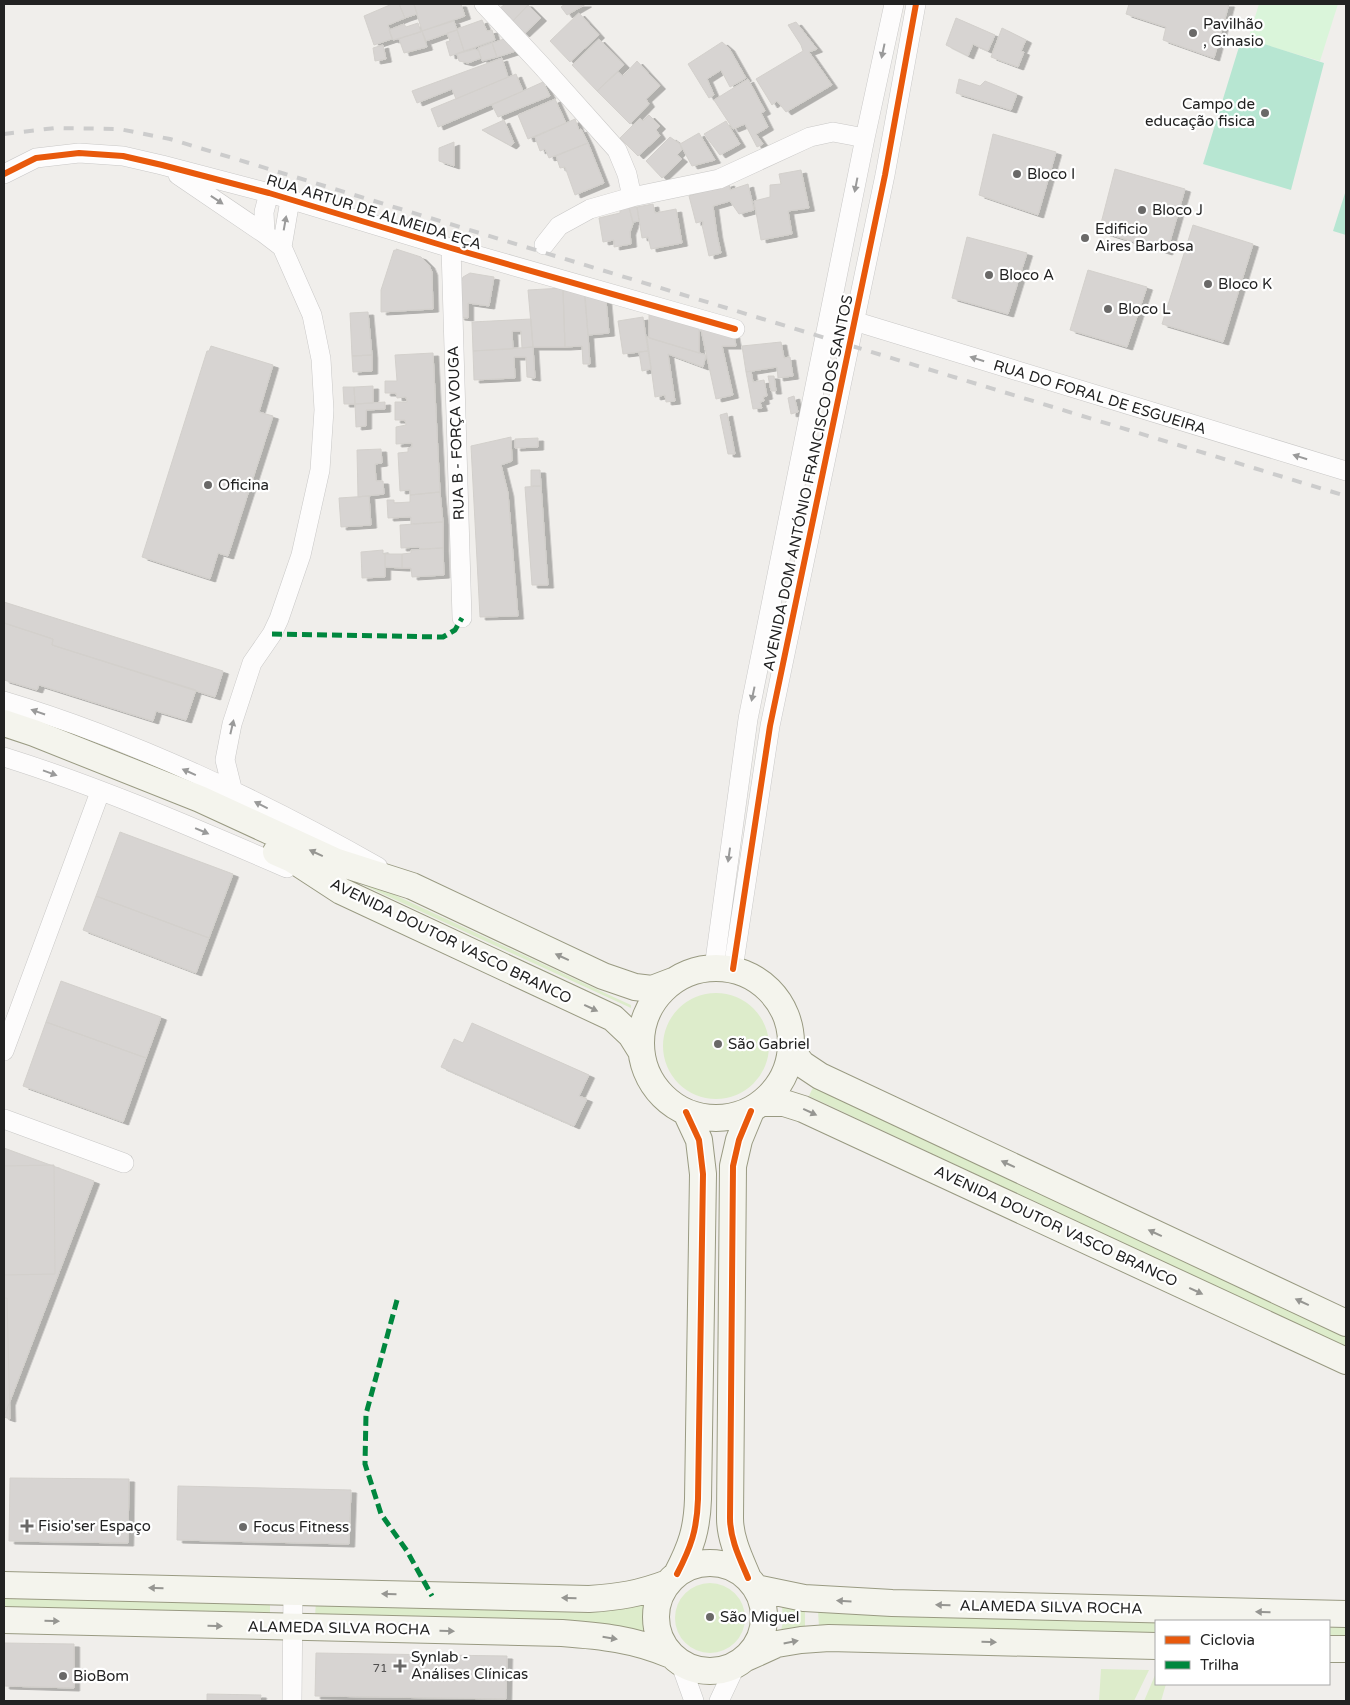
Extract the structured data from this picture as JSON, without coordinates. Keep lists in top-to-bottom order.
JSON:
{
  "streets": {
    "main road": ["AVENIDA DOUTOR VASCO BRANCO", "ALAMEDA SILVA ROCHA"],
    "street": [
      "RUA ARTUR DE ALMEIDA EÇA",
      "RUA DO FORAL DE ESGUEIRA",
      "RUA B - FORÇA VOUGA",
      "AVENIDA DOM ANTÓNIO FRANCISCO DOS SANTOS"
    ]
  },
  "crossings": [
    ["RUA ARTUR DE ALMEIDA EÇA", "RUA B - FORÇA VOUGA"],
    ["RUA DO FORAL DE ESGUEIRA", "AVENIDA DOM ANTÓNIO FRANCISCO DOS SANTOS"],
    ["AVENIDA DOM ANTÓNIO FRANCISCO DOS SANTOS", "AVENIDA DOUTOR VASCO BRANCO"]
  ],
  "one_way": ["RUA DO FORAL DE ESGUEIRA"],
  "places": {
    "other": [
      "Pavilhão , Ginasio",
      "Campo de educação fisica",
      "Bloco I",
      "Bloco J",
      "Edificio Aires Barbosa",
      "Bloco A",
      "Bloco K",
      "Bloco L",
      "Oficina",
      "São Gabriel",
      "Focus Fitness",
      "São Miguel",
      "BioBom"
    ],
    "health": ["Fisio'ser Espaço", "Synlab - Análises Clínicas"]
  },
  "house_numbers": ["71"],
  "legend": ["Ciclovia", "Trilha"]
}
